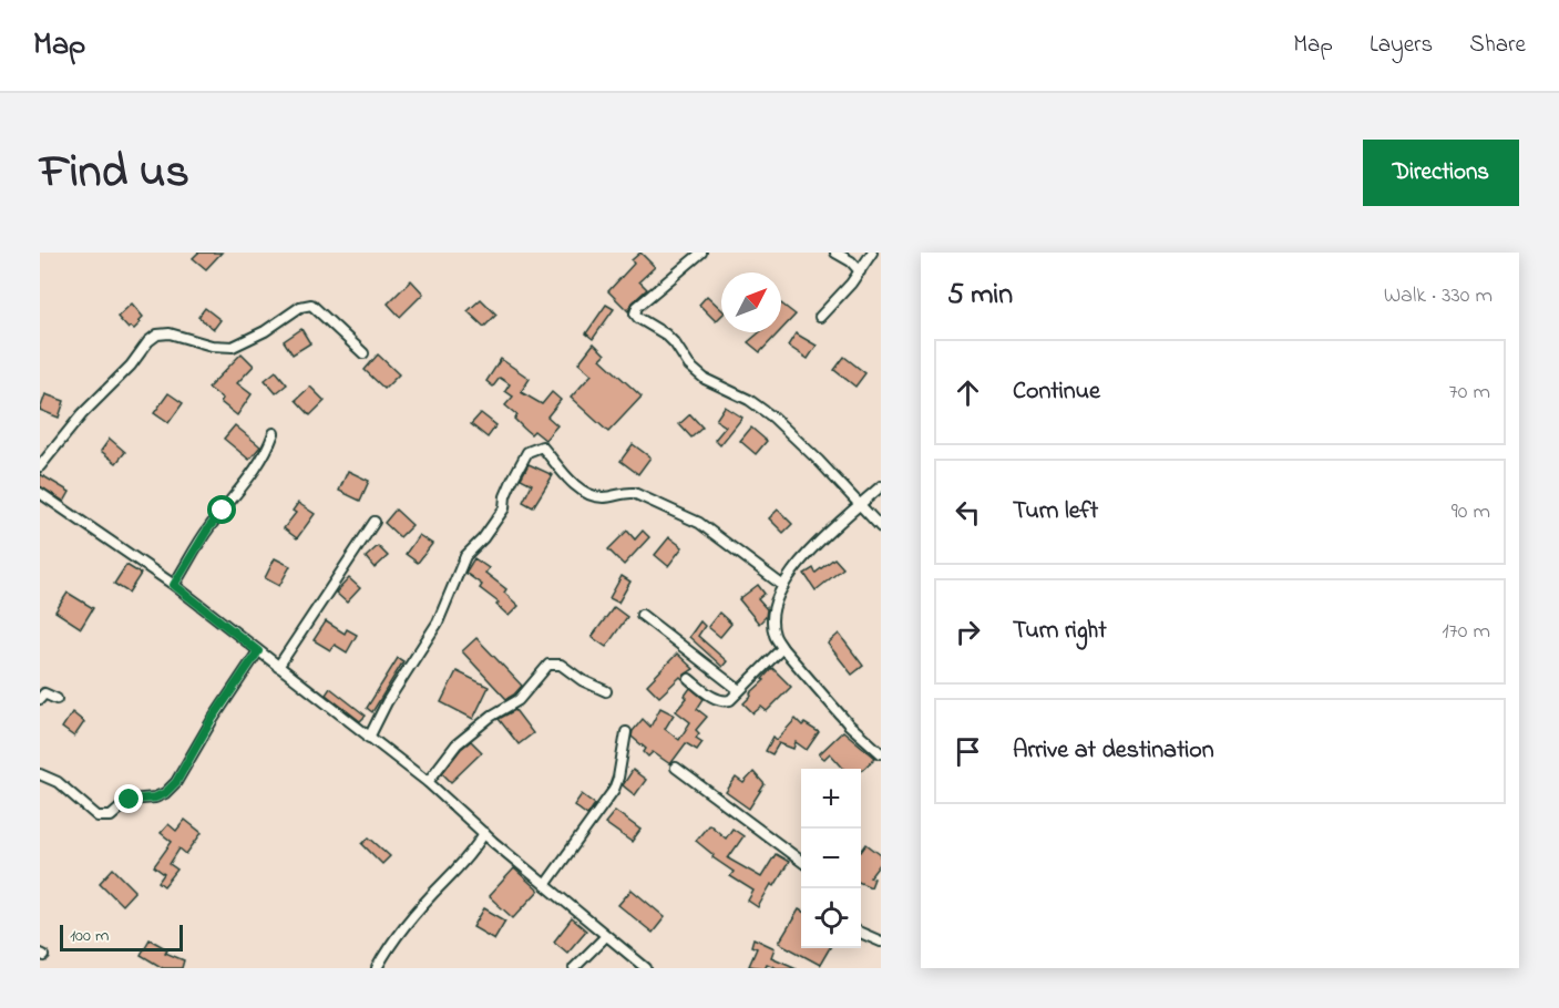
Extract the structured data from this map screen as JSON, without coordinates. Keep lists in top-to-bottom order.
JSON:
{
  "scale_bar": "100 m",
  "north": "top right",
  "page": {
    "header": "Map",
    "nav": ["Map", "Layers", "Share"],
    "title": "Find us",
    "buttons": "Directions",
    "heading": ["5 min", "Walk · 330 m"],
    "list": [
      ["Continue", "70 m"],
      ["Turn left", "90 m"],
      ["Turn right", "170 m"],
      "Arrive at destination"
    ],
    "map_buttons": ["+", "−"],
    "scale": "100 m"
  }
}
